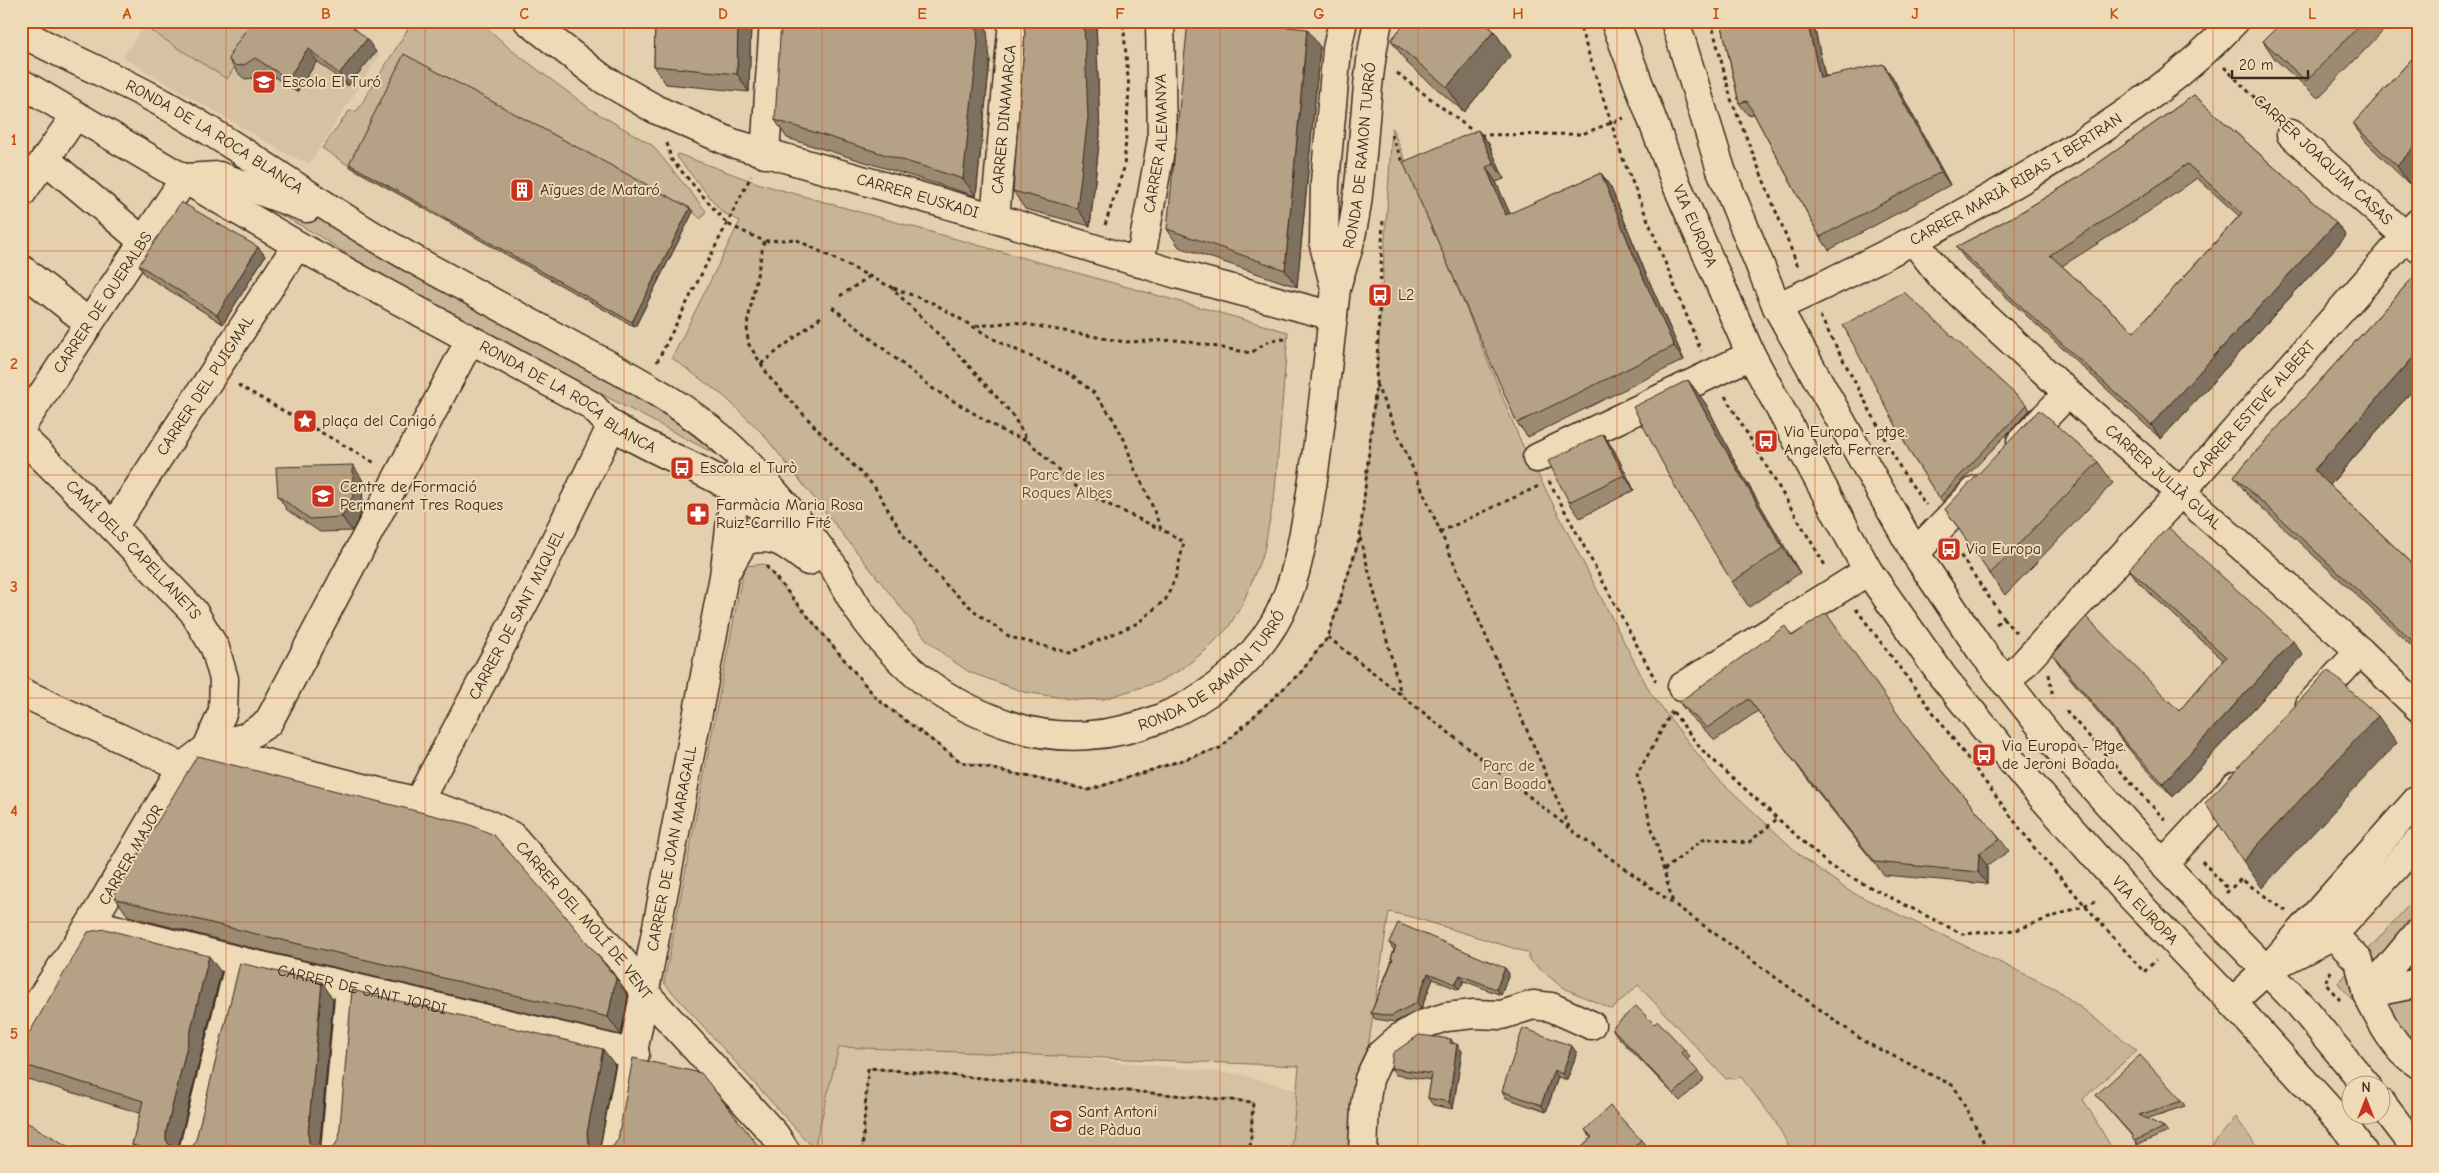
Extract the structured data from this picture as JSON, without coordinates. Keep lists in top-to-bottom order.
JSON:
{
  "streets": {
    "street": [
      "CARRER DINAMARCA",
      "RONDA DE LA ROCA BLANCA",
      "CARRER ALEMANYA",
      "RONDA DE RAMON TURRÓ",
      "CARRER JOAQUIM CASAS",
      "CARRER MARIÀ RIBAS I BERTRAN",
      "CARRER EUSKADI",
      "VIA EUROPA",
      "CARRER DE QUERALBS",
      "CARRER DEL PUIGMAL",
      "CARRER ESTEVE ALBERT",
      "CARRER JULIÀ GUAL",
      "CAMÍ DELS CAPELLANETS",
      "CARRER DE SANT MIQUEL",
      "CARRER DE JOAN MARAGALL",
      "CARRER MAJOR",
      "CARRER DEL MOLÍ DE VENT",
      "CARRER DE SANT JORDI"
    ]
  },
  "crossings": [
    ["CARRER DINAMARCA", "CARRER EUSKADI"],
    ["RONDA DE LA ROCA BLANCA", "RONDA DE RAMON TURRÓ"],
    ["RONDA DE LA ROCA BLANCA", "CARRER DE QUERALBS"],
    ["RONDA DE LA ROCA BLANCA", "CARRER DEL PUIGMAL"],
    ["RONDA DE LA ROCA BLANCA", "CARRER DE SANT MIQUEL"],
    ["RONDA DE LA ROCA BLANCA", "CARRER DE JOAN MARAGALL"],
    ["CARRER ALEMANYA", "CARRER EUSKADI"],
    ["RONDA DE RAMON TURRÓ", "CARRER EUSKADI"],
    ["CARRER JOAQUIM CASAS", "CARRER MARIÀ RIBAS I BERTRAN"],
    ["CARRER JOAQUIM CASAS", "CARRER ESTEVE ALBERT"],
    ["CARRER MARIÀ RIBAS I BERTRAN", "CARRER JULIÀ GUAL"],
    ["CARRER DEL PUIGMAL", "CAMÍ DELS CAPELLANETS"],
    ["CARRER ESTEVE ALBERT", "CARRER JULIÀ GUAL"],
    ["CAMÍ DELS CAPELLANETS", "CARRER MAJOR"],
    ["CARRER DE SANT MIQUEL", "CARRER DEL MOLÍ DE VENT"],
    ["CARRER DE JOAN MARAGALL", "CARRER DEL MOLÍ DE VENT"],
    ["CARRER DE JOAN MARAGALL", "CARRER DE SANT JORDI"],
    ["CARRER MAJOR", "CARRER DEL MOLÍ DE VENT"],
    ["CARRER MAJOR", "CARRER DE SANT JORDI"]
  ],
  "parks": ["Parc de les Roques Albes", "Parc de Can Boada"],
  "places": {
    "school or university": ["Escola El Turó", "Centre de Formació Permanent Tres Roques", "Sant Antoni de Pàdua"],
    "building": ["Aïgues de Mataró"],
    "bus stop": [
      "L2",
      "Via Europa - ptge. Angeleta Ferrer",
      "Escola el Turò",
      "Via Europa",
      "Via Europa - Ptge. de Jeroni Boada"
    ],
    "place": ["plaça del Canigó"],
    "pharmacy": ["Farmàcia Maria Rosa Ruiz-Carrillo Fité"]
  },
  "scale_bar": "20 m",
  "north": "top",
  "grid": {
    "columns": [
      "A",
      "B",
      "C",
      "D",
      "E",
      "F",
      "G",
      "H",
      "I",
      "J",
      "K",
      "L"
    ],
    "rows": [
      "1",
      "2",
      "3",
      "4",
      "5"
    ]
  }
}
